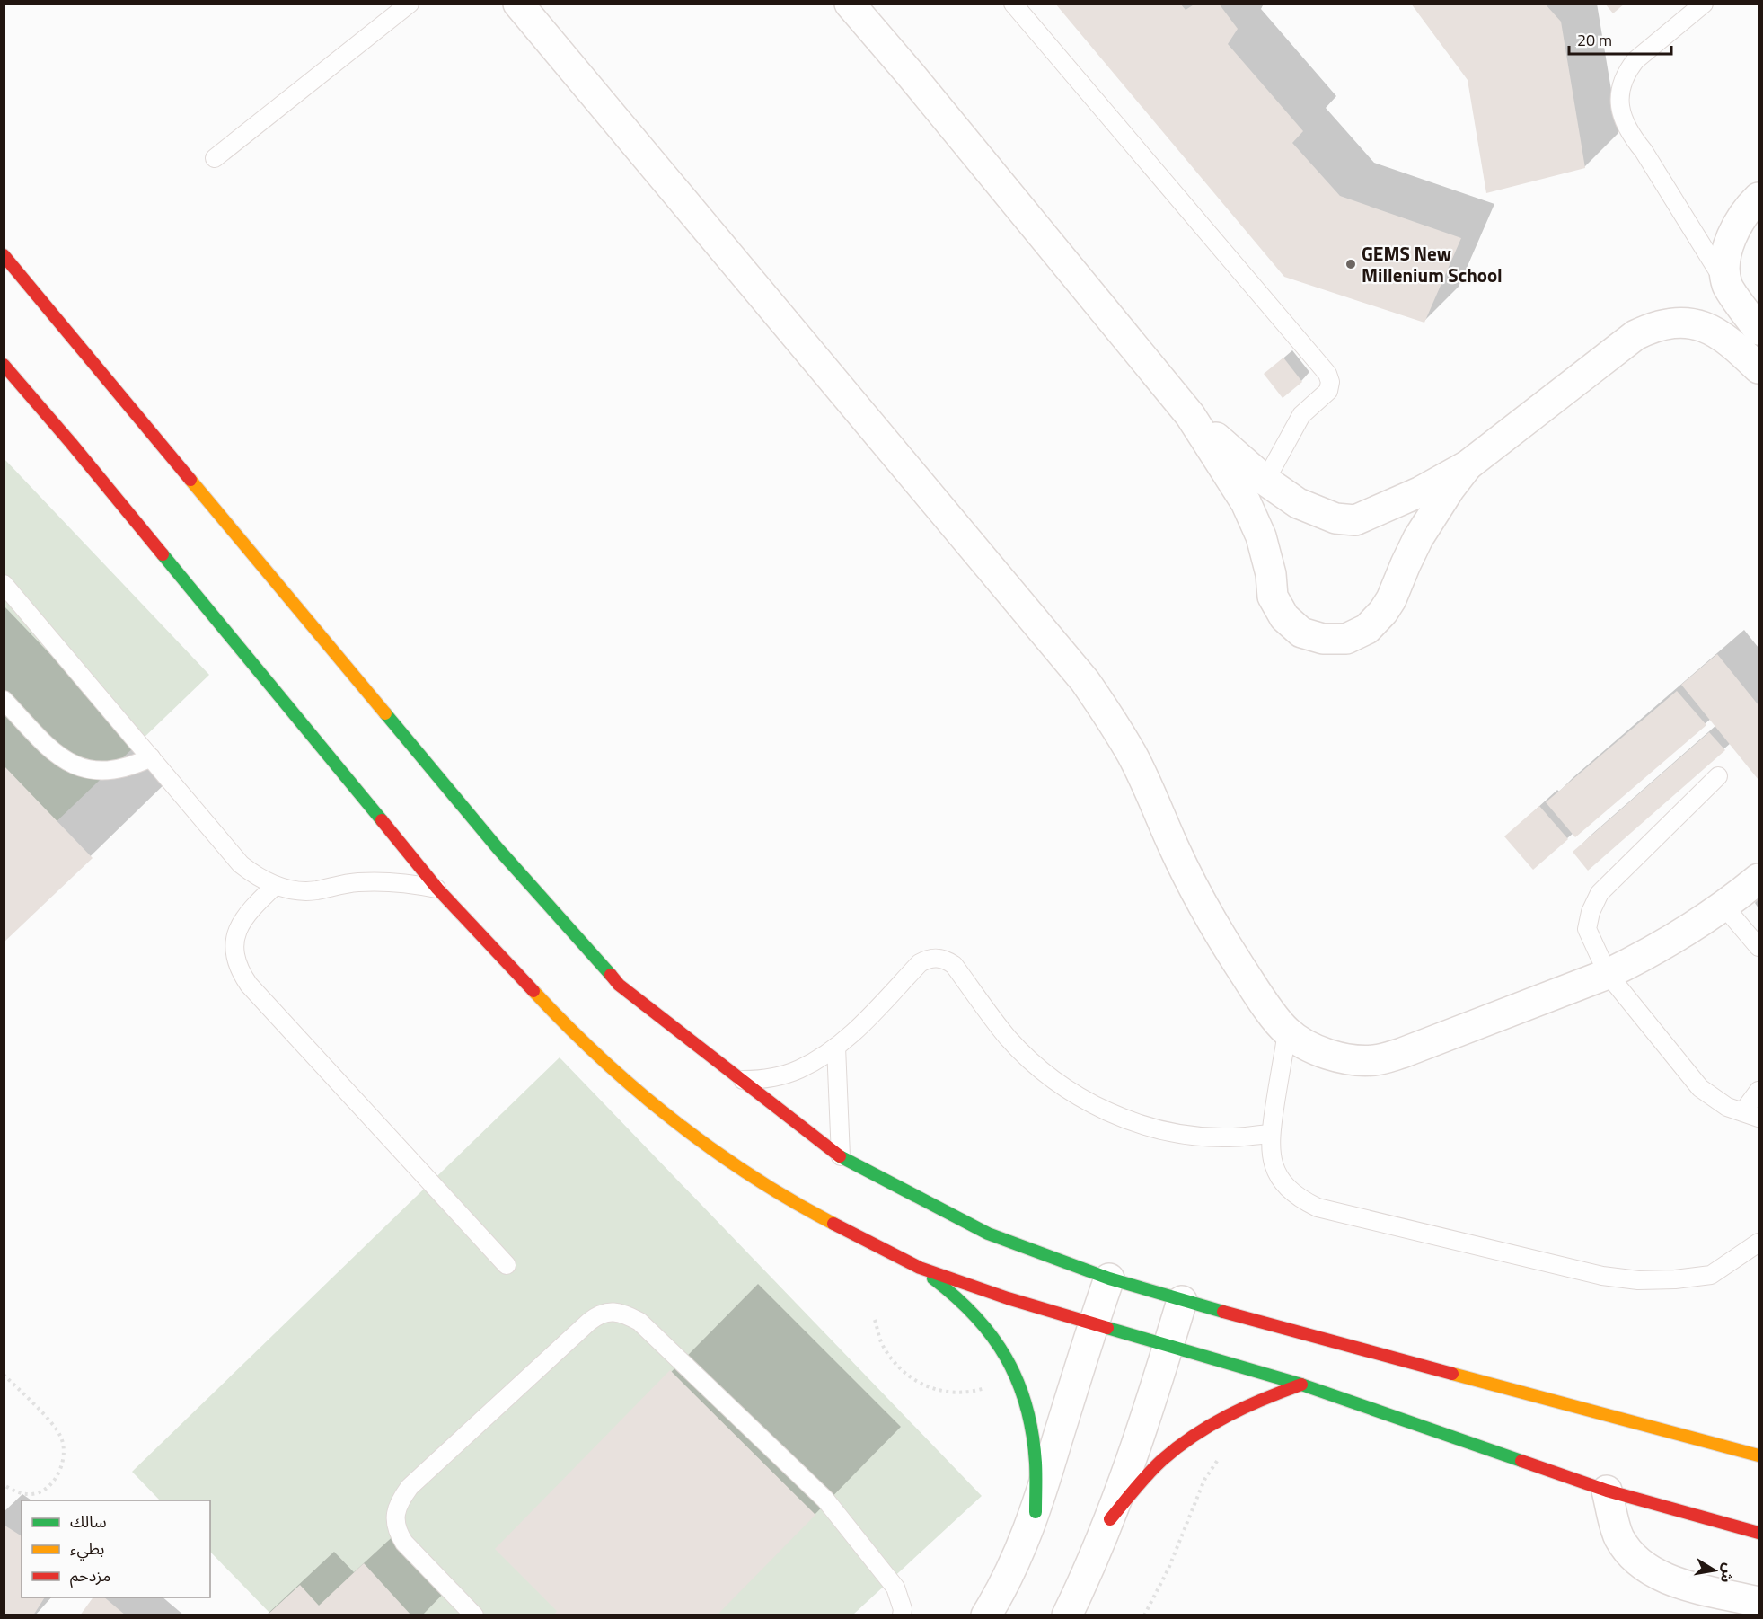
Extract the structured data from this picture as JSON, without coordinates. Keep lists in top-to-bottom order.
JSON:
{
  "places": ["GEMS New Millenium School"],
  "legend": ["سالك", "بطيء", "مزدحم"],
  "scale_bar": "20 m",
  "north": "right"
}
